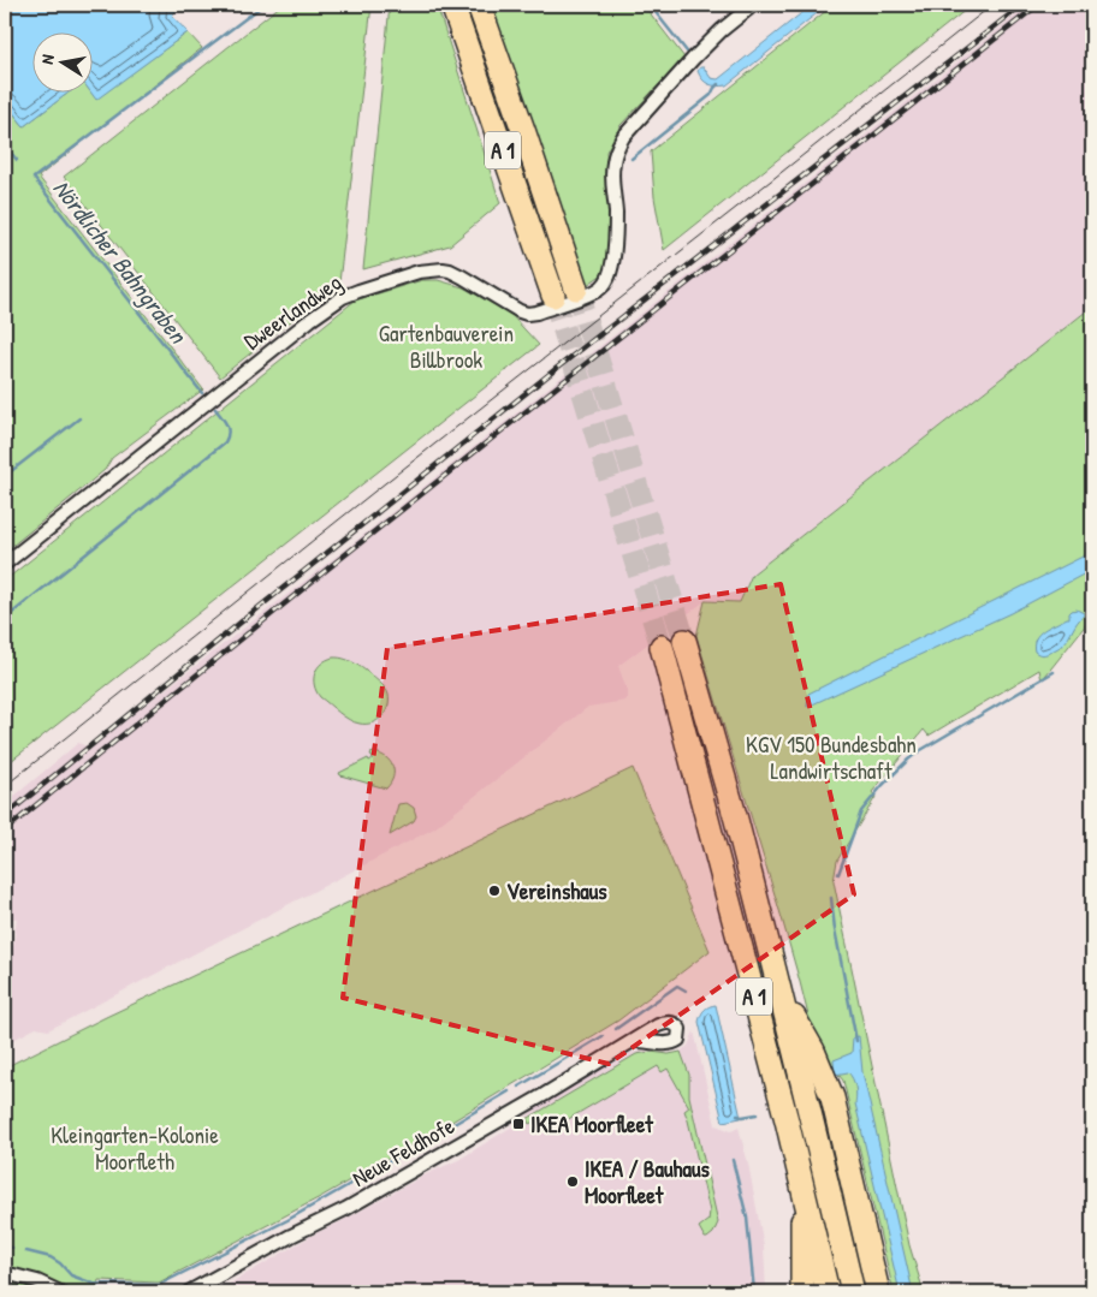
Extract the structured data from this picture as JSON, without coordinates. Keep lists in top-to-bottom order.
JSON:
{
  "streets": {
    "highway": ["A 1"],
    "street": ["Dweerlandweg", "Neue Feldhofe"]
  },
  "water": ["Nördlicher Bahngraben"],
  "parks": ["Gartenbauverein Billbrook", "KGV 150 Bundesbahn Landwirtschaft", "Kleingarten-Kolonie Moorfleth"],
  "places": {
    "other": ["Vereinshaus", "IKEA / Bauhaus Moorfleet"],
    "transit": ["IKEA Moorfleet"]
  },
  "north": "left"
}
